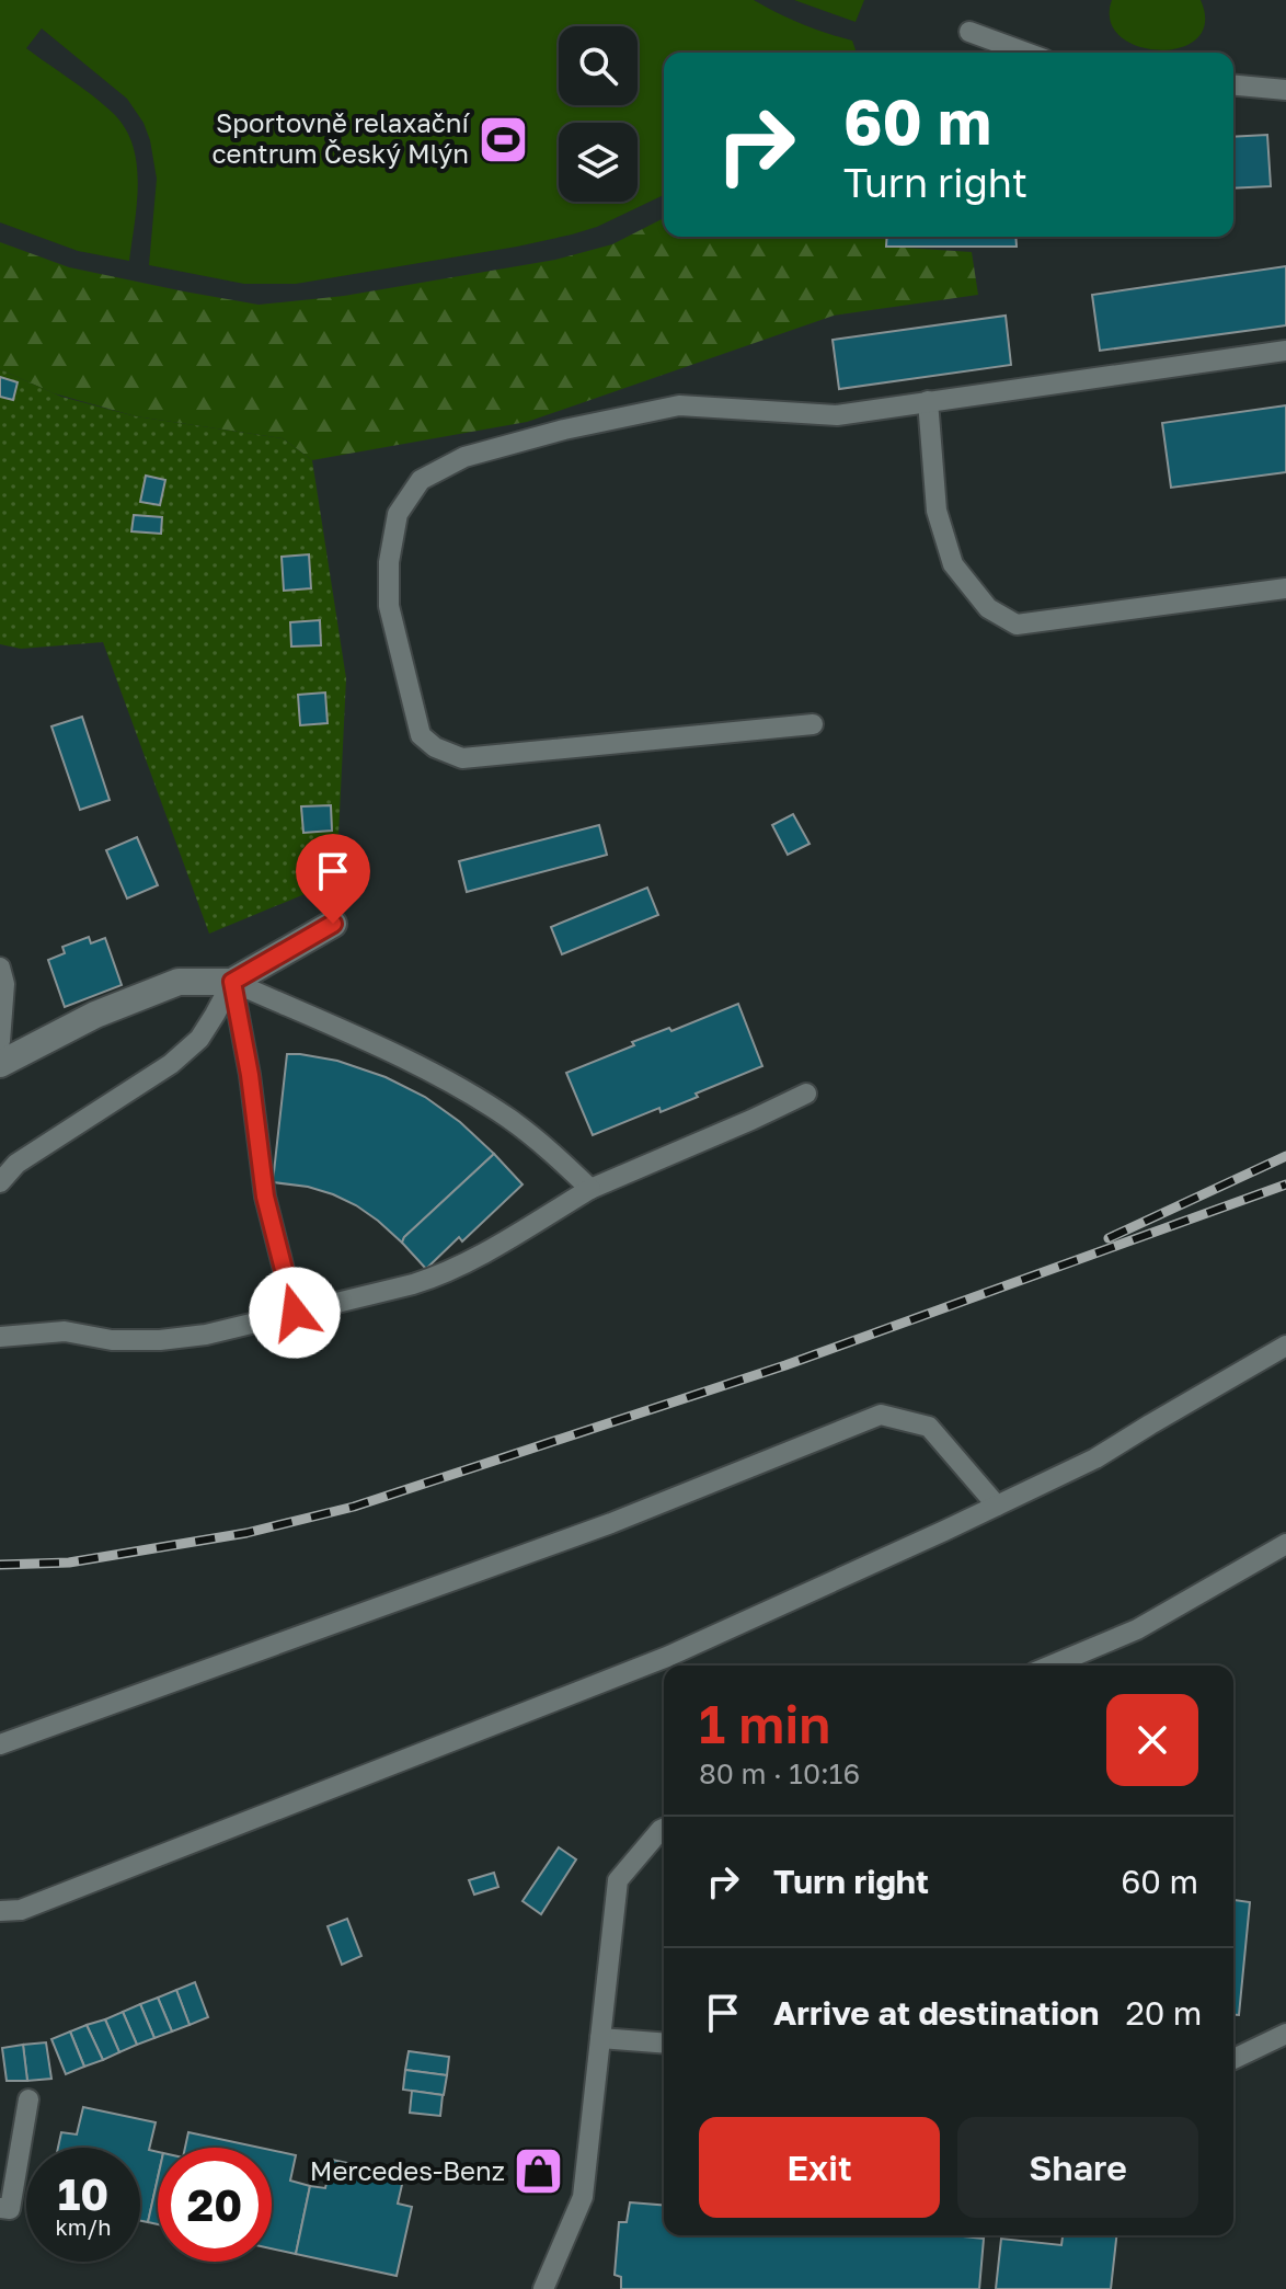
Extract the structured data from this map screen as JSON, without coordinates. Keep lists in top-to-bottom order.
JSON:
{
  "places": {
    "sports": ["Sportovně relaxační centrum Český Mlýn"],
    "shop": ["Mercedes-Benz"]
  },
  "page": {
    "turn": ["60 m", "Turn right"],
    "heading": ["1 min", "80 m · 10:16"],
    "list": [
      {
        "name": "Turn right",
        "value": "60 m"
      },
      {
        "name": "Arrive at destination",
        "value": "20 m"
      }
    ],
    "buttons": ["Exit", "Share"],
    "speed": "10 km/h",
    "limit": "20"
  }
}
